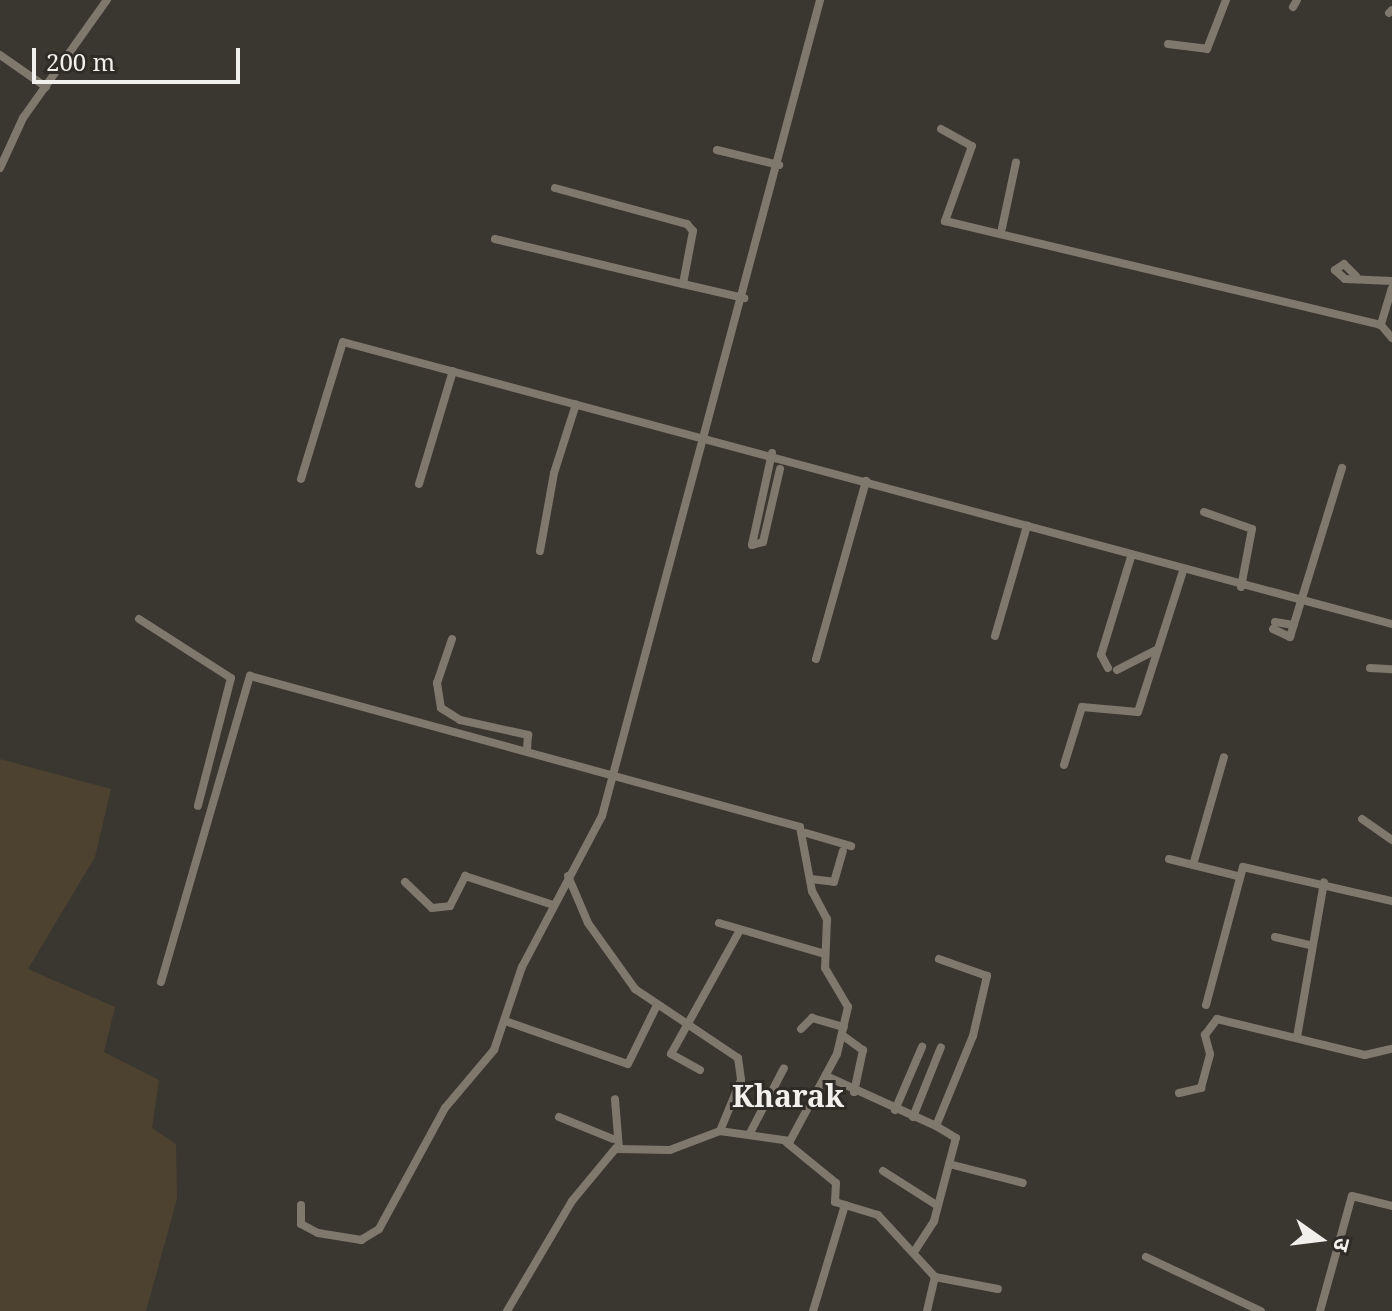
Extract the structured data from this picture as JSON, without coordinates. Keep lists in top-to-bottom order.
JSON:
{
  "districts": ["Kharak"],
  "scale_bar": "200 m",
  "north": "right"
}
